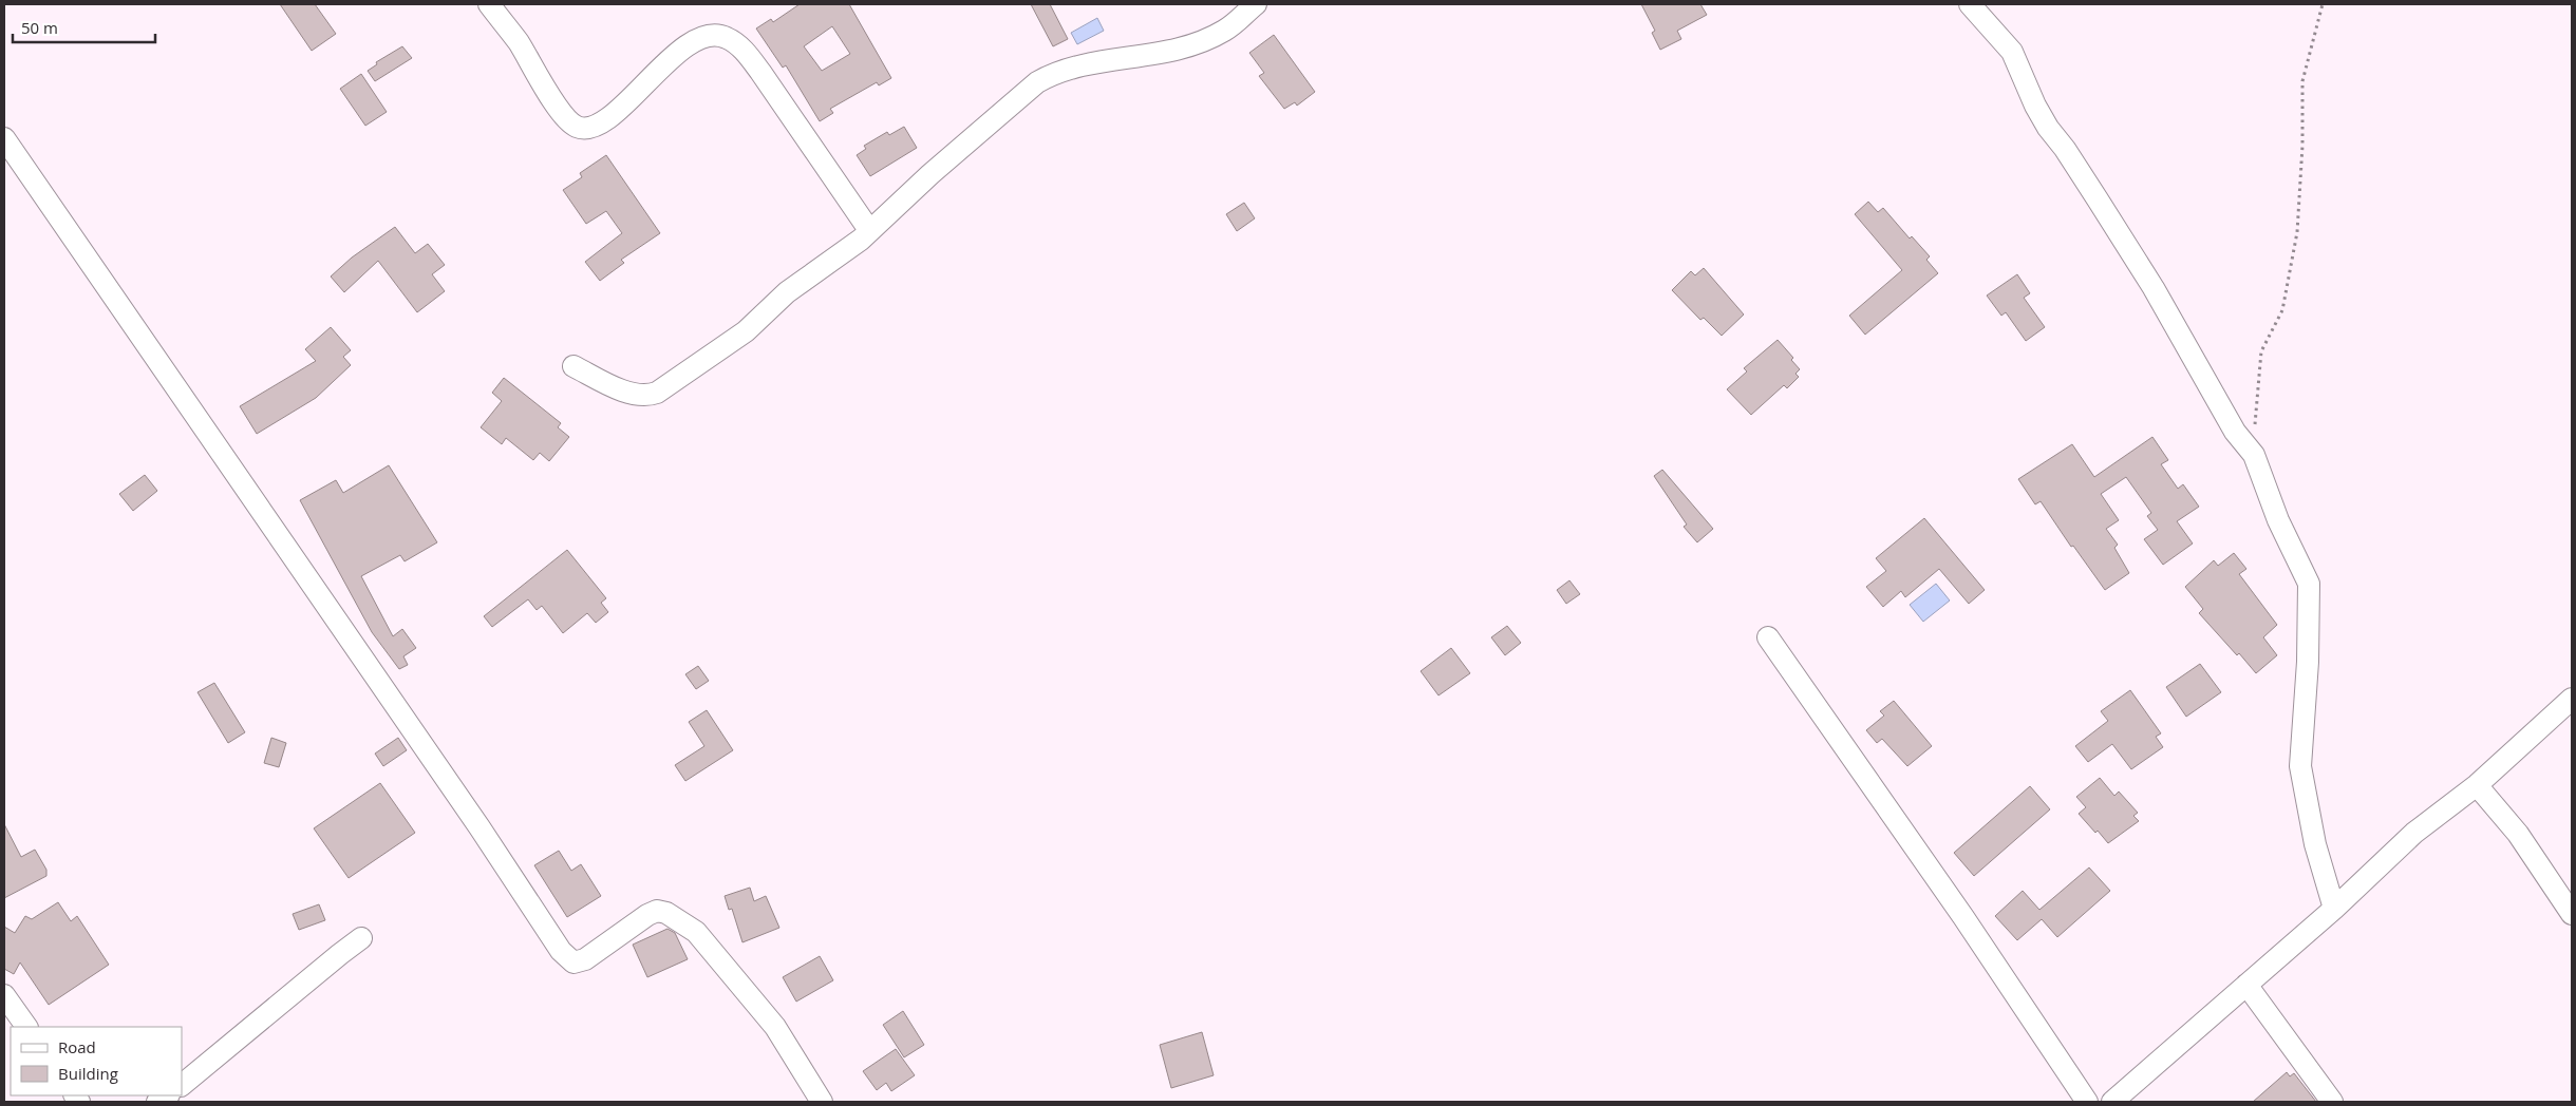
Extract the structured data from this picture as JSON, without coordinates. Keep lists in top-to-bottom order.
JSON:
{
  "legend": ["Road", "Building"],
  "scale_bar": "50 m"
}
